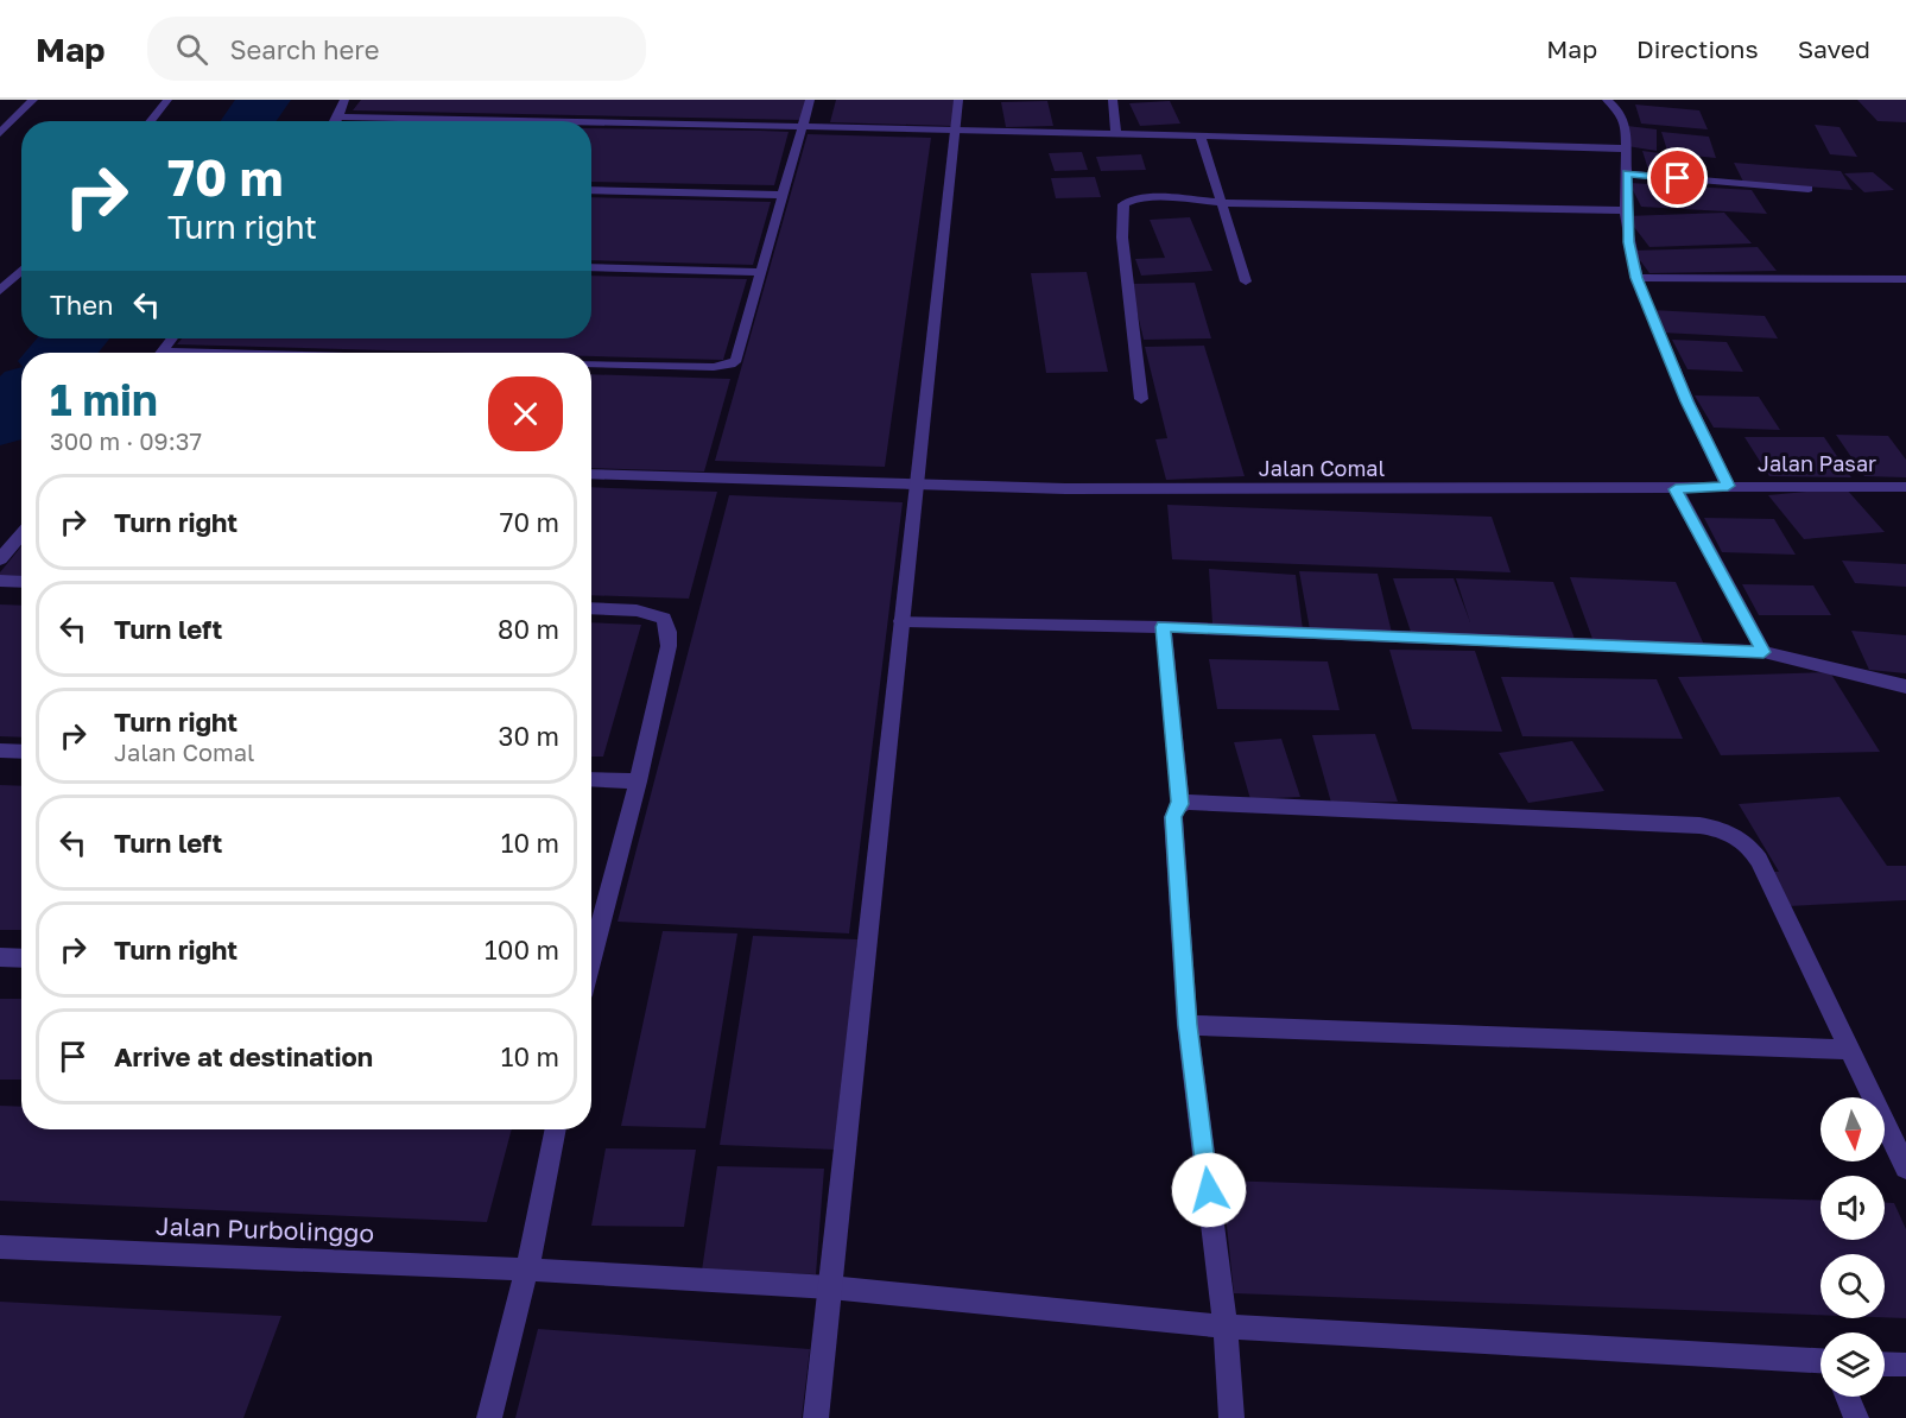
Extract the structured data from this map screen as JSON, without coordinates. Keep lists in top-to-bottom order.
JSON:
{
  "streets": {
    "street": ["Jalan Pasar", "Jalan Comal", "Jalan Purbolinggo"]
  },
  "crossings": [
    ["Jalan Pasar", "Jalan Comal"]
  ],
  "north": "bottom",
  "page": {
    "header": "Map",
    "search": "Search here",
    "nav": ["Map", "Directions", "Saved"],
    "turn": ["70 m", "Turn right"],
    "then": "Then",
    "heading": ["1 min", "300 m · 09:37"],
    "list": [
      {
        "name": "Turn right",
        "value": "70 m"
      },
      {
        "name": "Turn left",
        "value": "80 m"
      },
      {
        "name": "Turn right",
        "note": "Jalan Comal",
        "value": "30 m"
      },
      {
        "name": "Turn left",
        "value": "10 m"
      },
      {
        "name": "Turn right",
        "value": "100 m"
      },
      {
        "name": "Arrive at destination",
        "value": "10 m"
      }
    ]
  }
}
